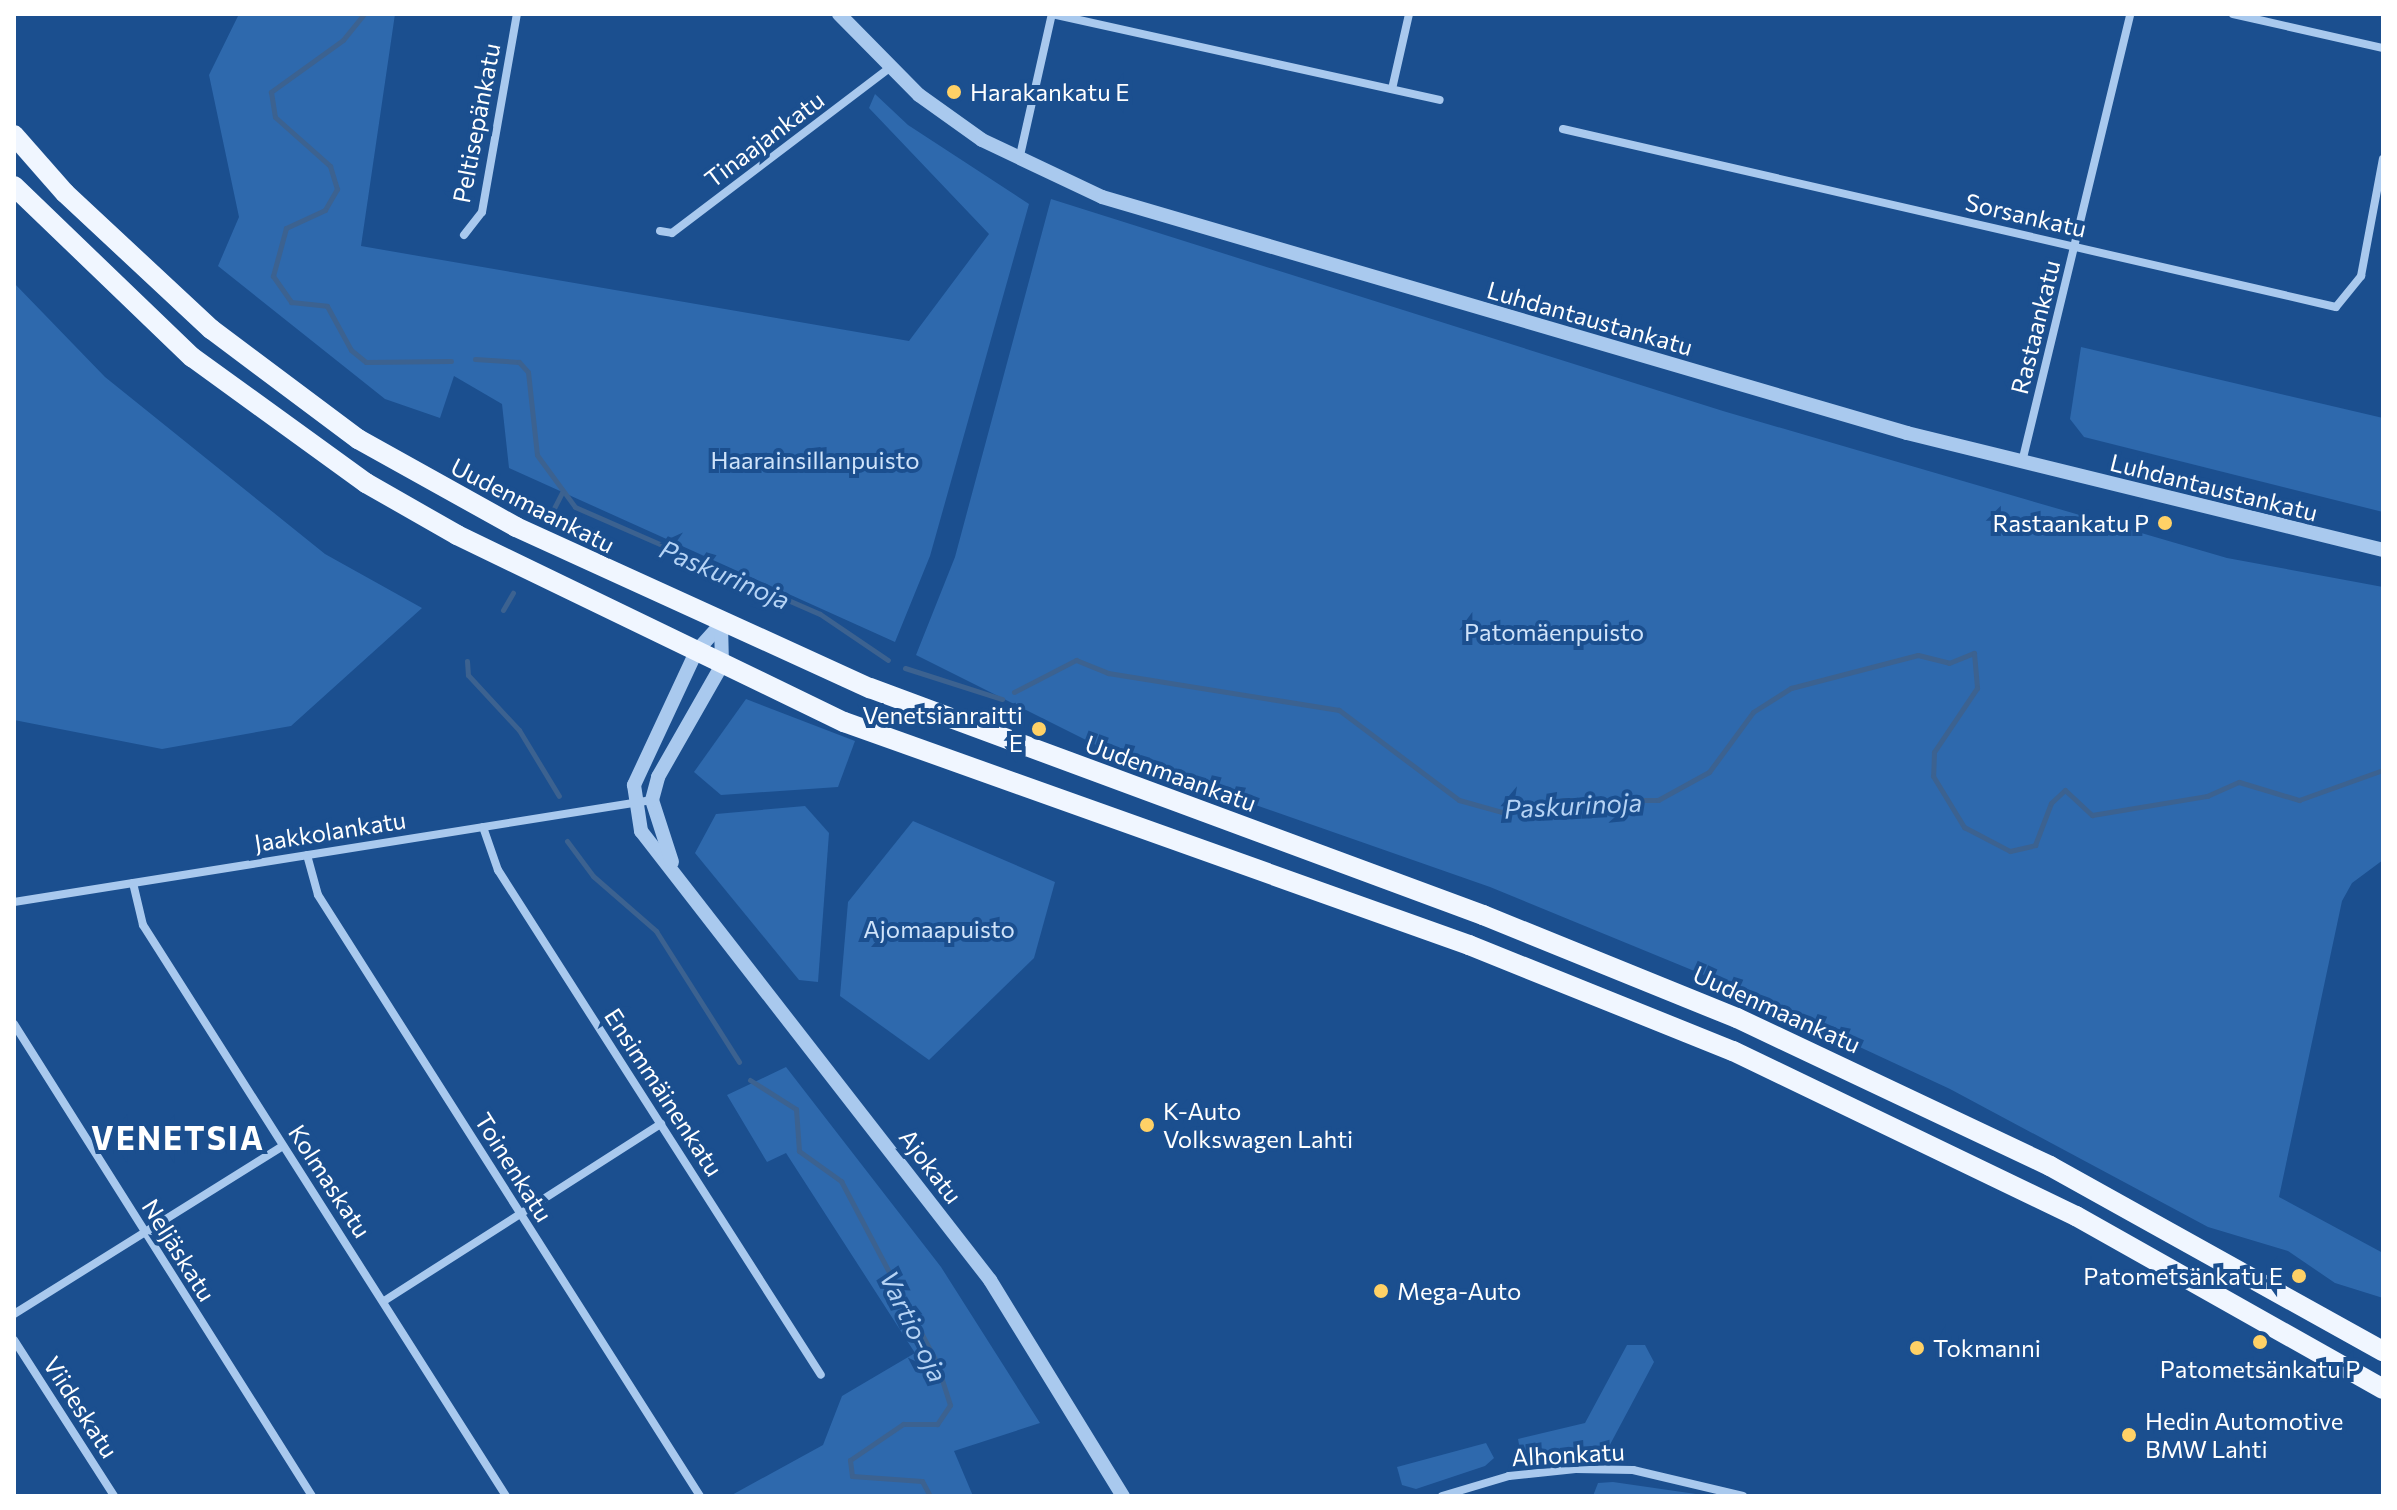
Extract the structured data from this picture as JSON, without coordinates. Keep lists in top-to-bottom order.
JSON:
{
  "streets": {
    "main road": ["Uudenmaankatu"],
    "street": [
      "Peltisepänkatu",
      "Tinaajankatu",
      "Sorsankatu",
      "Luhdantaustankatu",
      "Rastaankatu",
      "Jaakkolankatu",
      "Ensimmäinenkatu",
      "Ajokatu",
      "Toinenkatu",
      "Kolmaskatu",
      "Neljäskatu",
      "Viideskatu",
      "Alhonkatu"
    ]
  },
  "crossings": [
    ["Tinaajankatu", "Luhdantaustankatu"],
    ["Sorsankatu", "Rastaankatu"],
    ["Luhdantaustankatu", "Rastaankatu"],
    ["Jaakkolankatu", "Ensimmäinenkatu"],
    ["Jaakkolankatu", "Ajokatu"],
    ["Jaakkolankatu", "Toinenkatu"],
    ["Jaakkolankatu", "Kolmaskatu"]
  ],
  "districts": ["VENETSIA"],
  "water": ["Paskurinoja", "Vartio-oja"],
  "parks": ["Haarainsillanpuisto", "Patomäenpuisto", "Ajomaapuisto"],
  "places": [
    "Harakankatu E",
    "Rastaankatu P",
    "Venetsianraitti E",
    "K-Auto Volkswagen Lahti",
    "Patometsänkatu E",
    "Mega-Auto",
    "Patometsänkatu P",
    "Tokmanni",
    "Hedin Automotive BMW Lahti"
  ]
}
